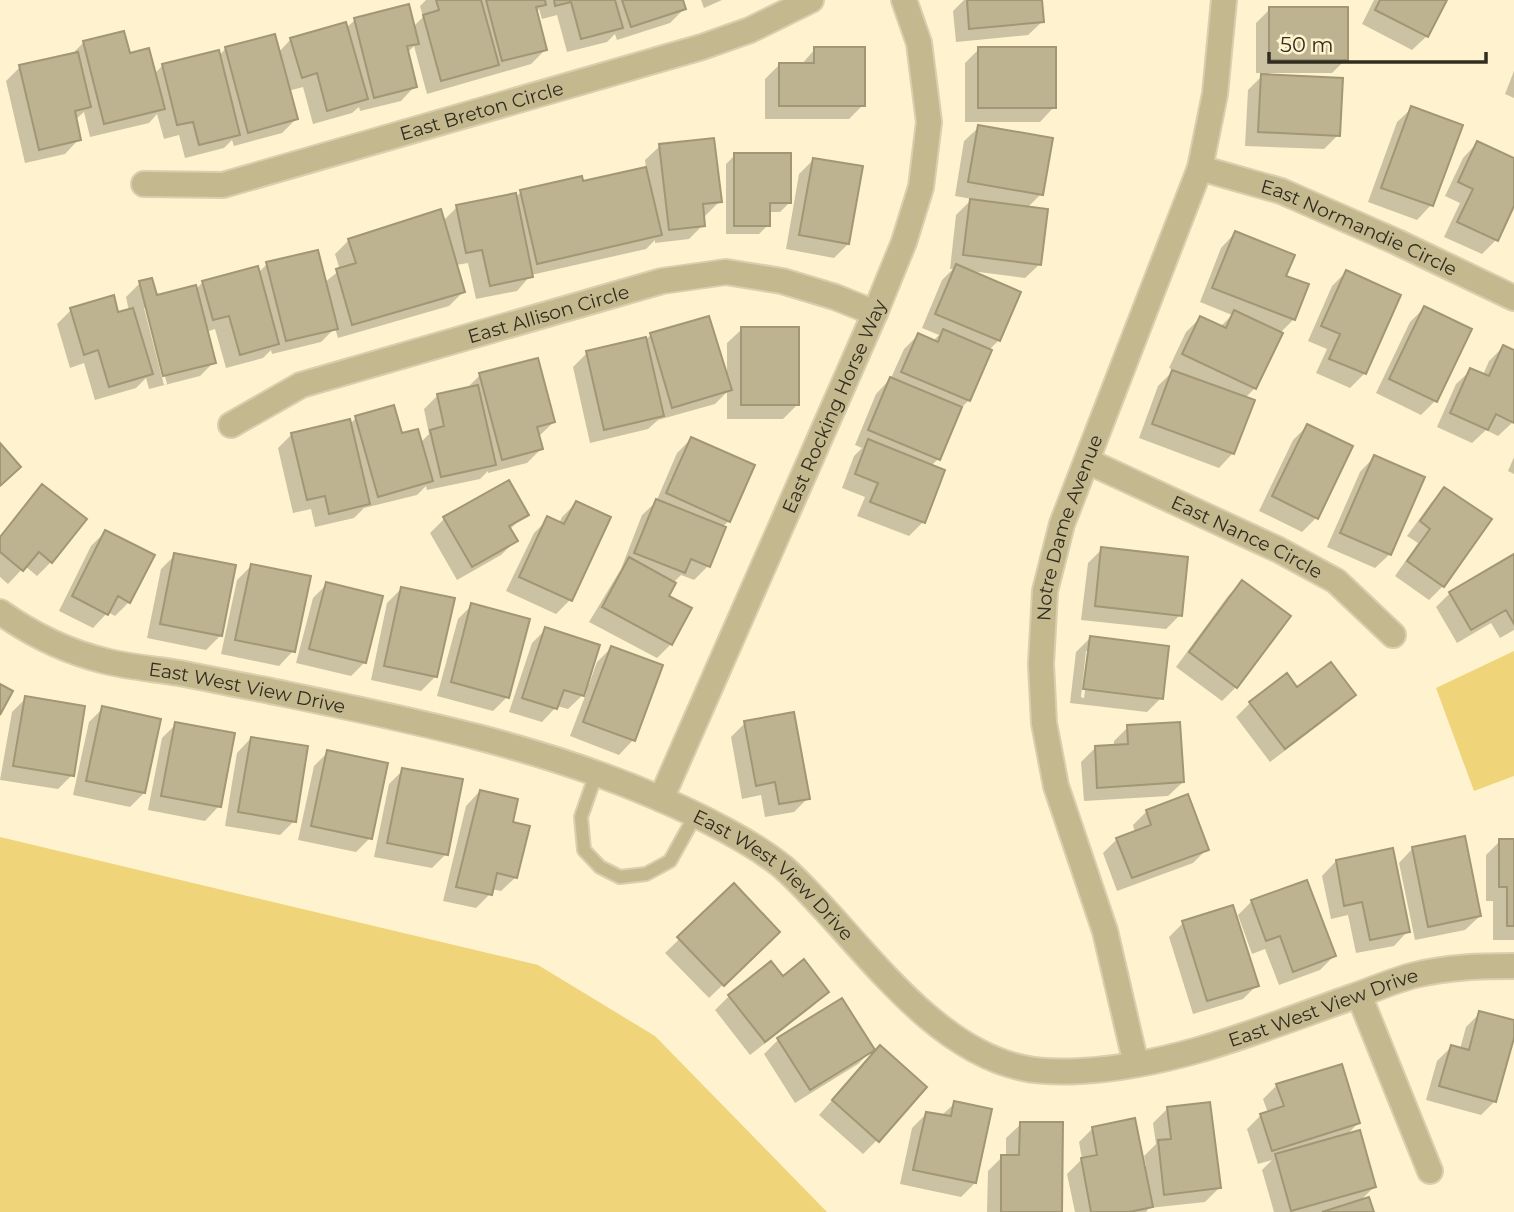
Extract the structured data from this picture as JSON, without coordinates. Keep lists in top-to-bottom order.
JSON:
{
  "streets": {
    "street": [
      "East Breton Circle",
      "East Normandie Circle",
      "East Allison Circle",
      "East Rocking Horse Way",
      "Notre Dame Avenue",
      "East Nance Circle",
      "East West View Drive"
    ]
  },
  "crossings": [
    ["East Normandie Circle", "Notre Dame Avenue"],
    ["East Allison Circle", "East Rocking Horse Way"],
    ["East Rocking Horse Way", "East West View Drive"],
    ["Notre Dame Avenue", "East Nance Circle"],
    ["Notre Dame Avenue", "East West View Drive"]
  ],
  "scale_bar": "50 m"
}
